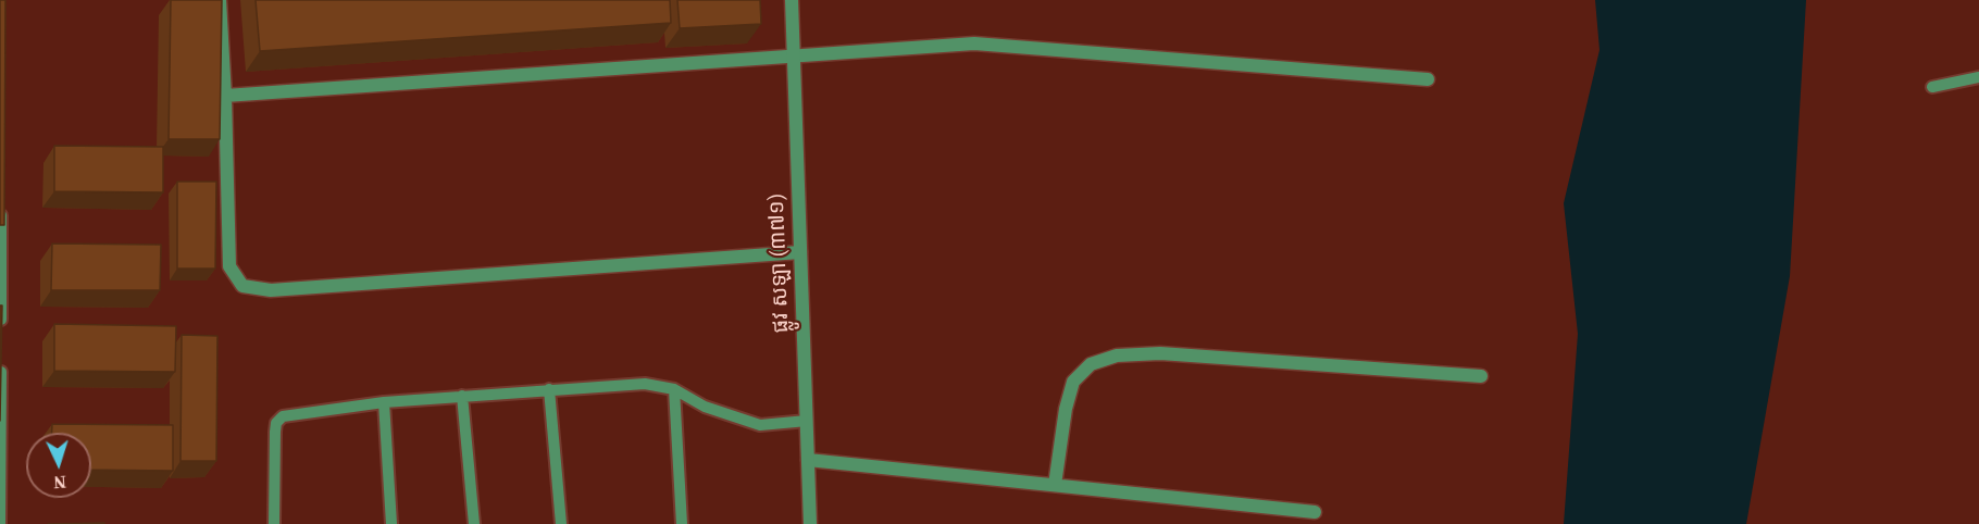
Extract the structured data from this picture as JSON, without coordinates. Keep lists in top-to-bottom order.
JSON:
{
  "streets": {
    "street": ["ផ្លូវ សឡា (៣៧១)"]
  },
  "north": "bottom"
}
